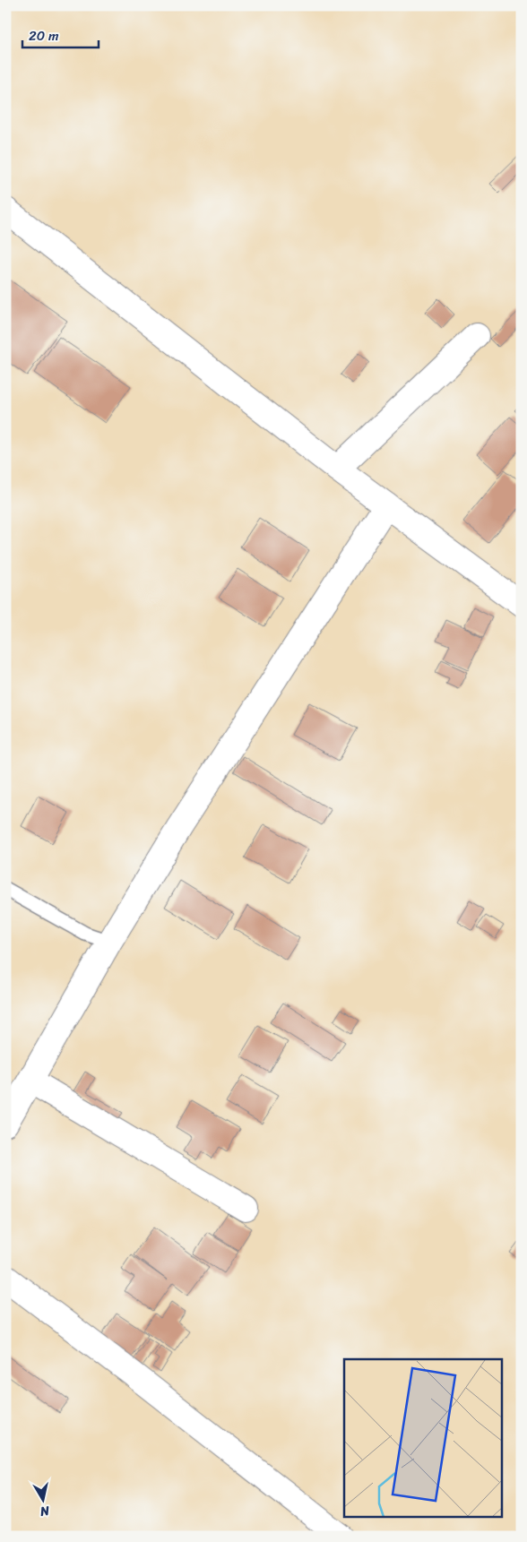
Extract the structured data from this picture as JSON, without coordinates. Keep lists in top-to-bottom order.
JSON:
{
  "scale_bar": "20 m",
  "north": "bottom"
}
